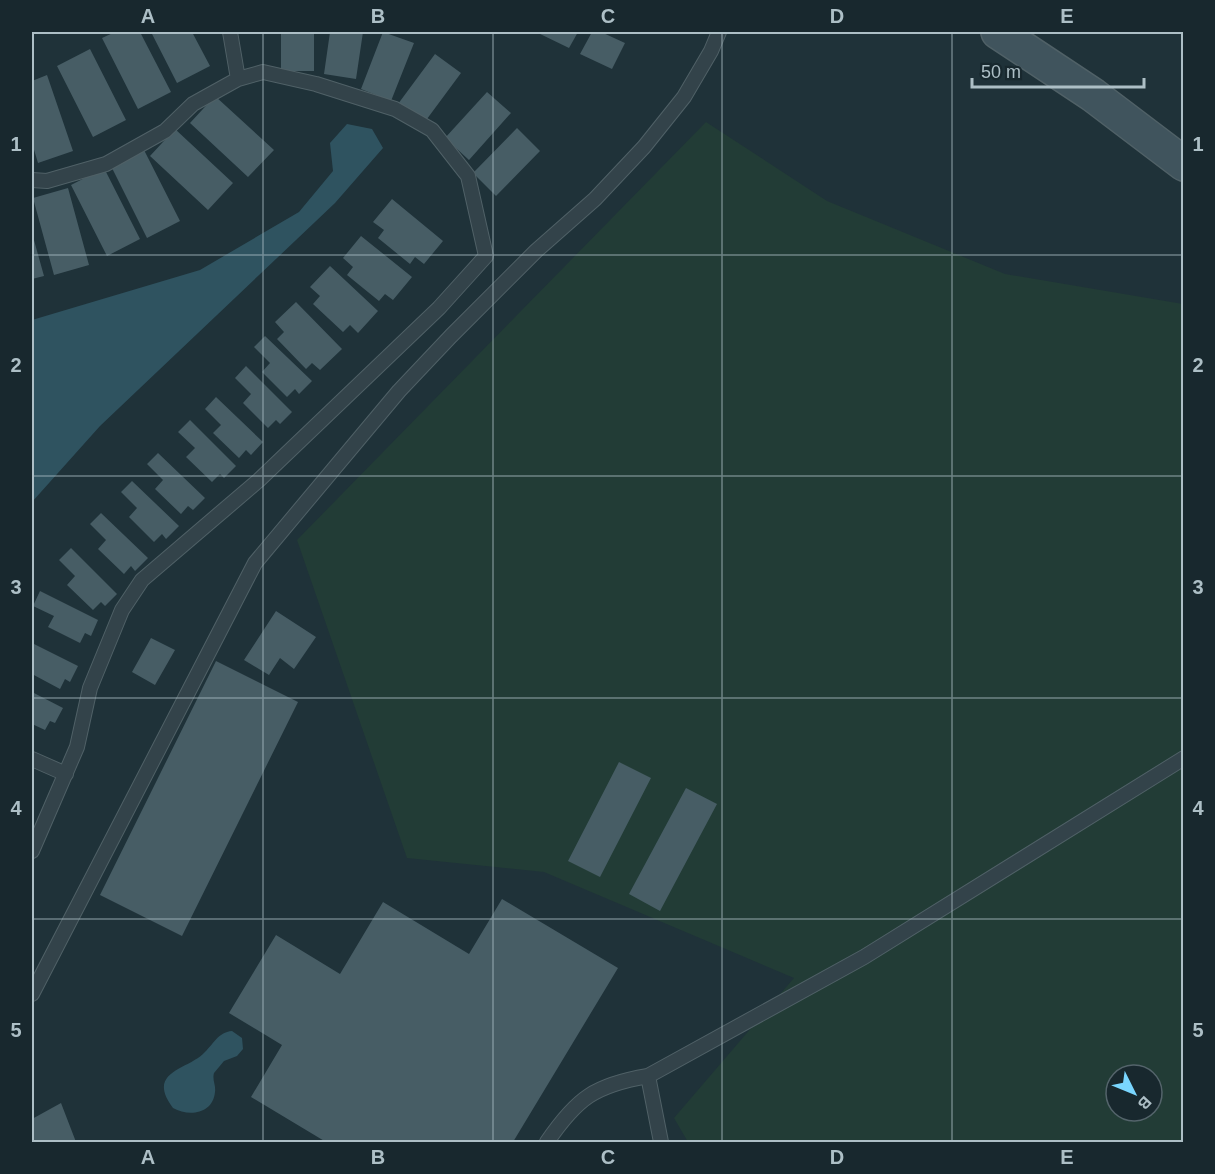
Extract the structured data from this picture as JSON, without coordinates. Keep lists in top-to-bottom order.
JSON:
{
  "scale_bar": "50 m",
  "north": "bottom right",
  "grid": {
    "columns": [
      "A",
      "B",
      "C",
      "D",
      "E"
    ],
    "rows": [
      "1",
      "2",
      "3",
      "4",
      "5"
    ]
  }
}
